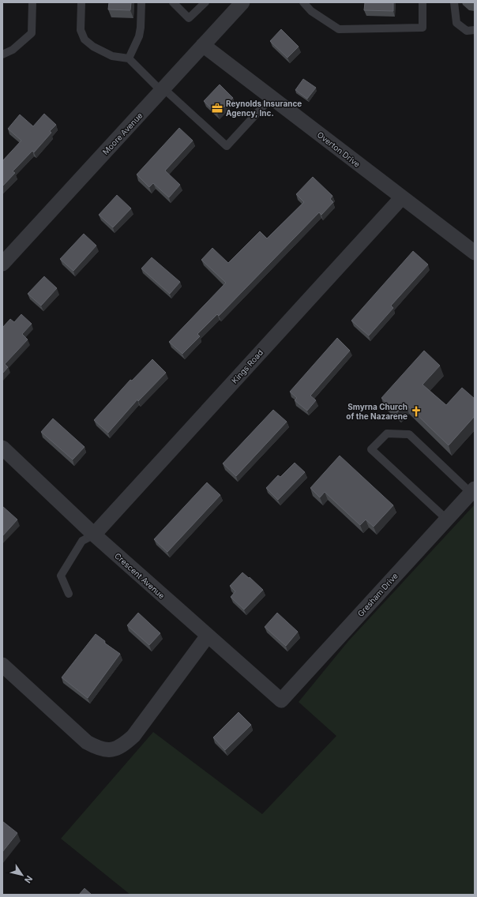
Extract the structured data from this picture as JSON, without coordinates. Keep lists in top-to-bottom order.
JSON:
{
  "streets": {
    "street": [
      "Moore Avenue",
      "Overton Drive",
      "Kings Road",
      "Crescent Avenue",
      "Gresham Drive"
    ]
  },
  "crossings": [
    ["Moore Avenue", "Overton Drive"],
    ["Overton Drive", "Kings Road"],
    ["Kings Road", "Crescent Avenue"],
    ["Crescent Avenue", "Gresham Drive"]
  ],
  "places": {
    "office": ["Reynolds Insurance Agency, Inc."],
    "church": ["Smyrna Church of the Nazarene"]
  },
  "north": "bottom right"
}
